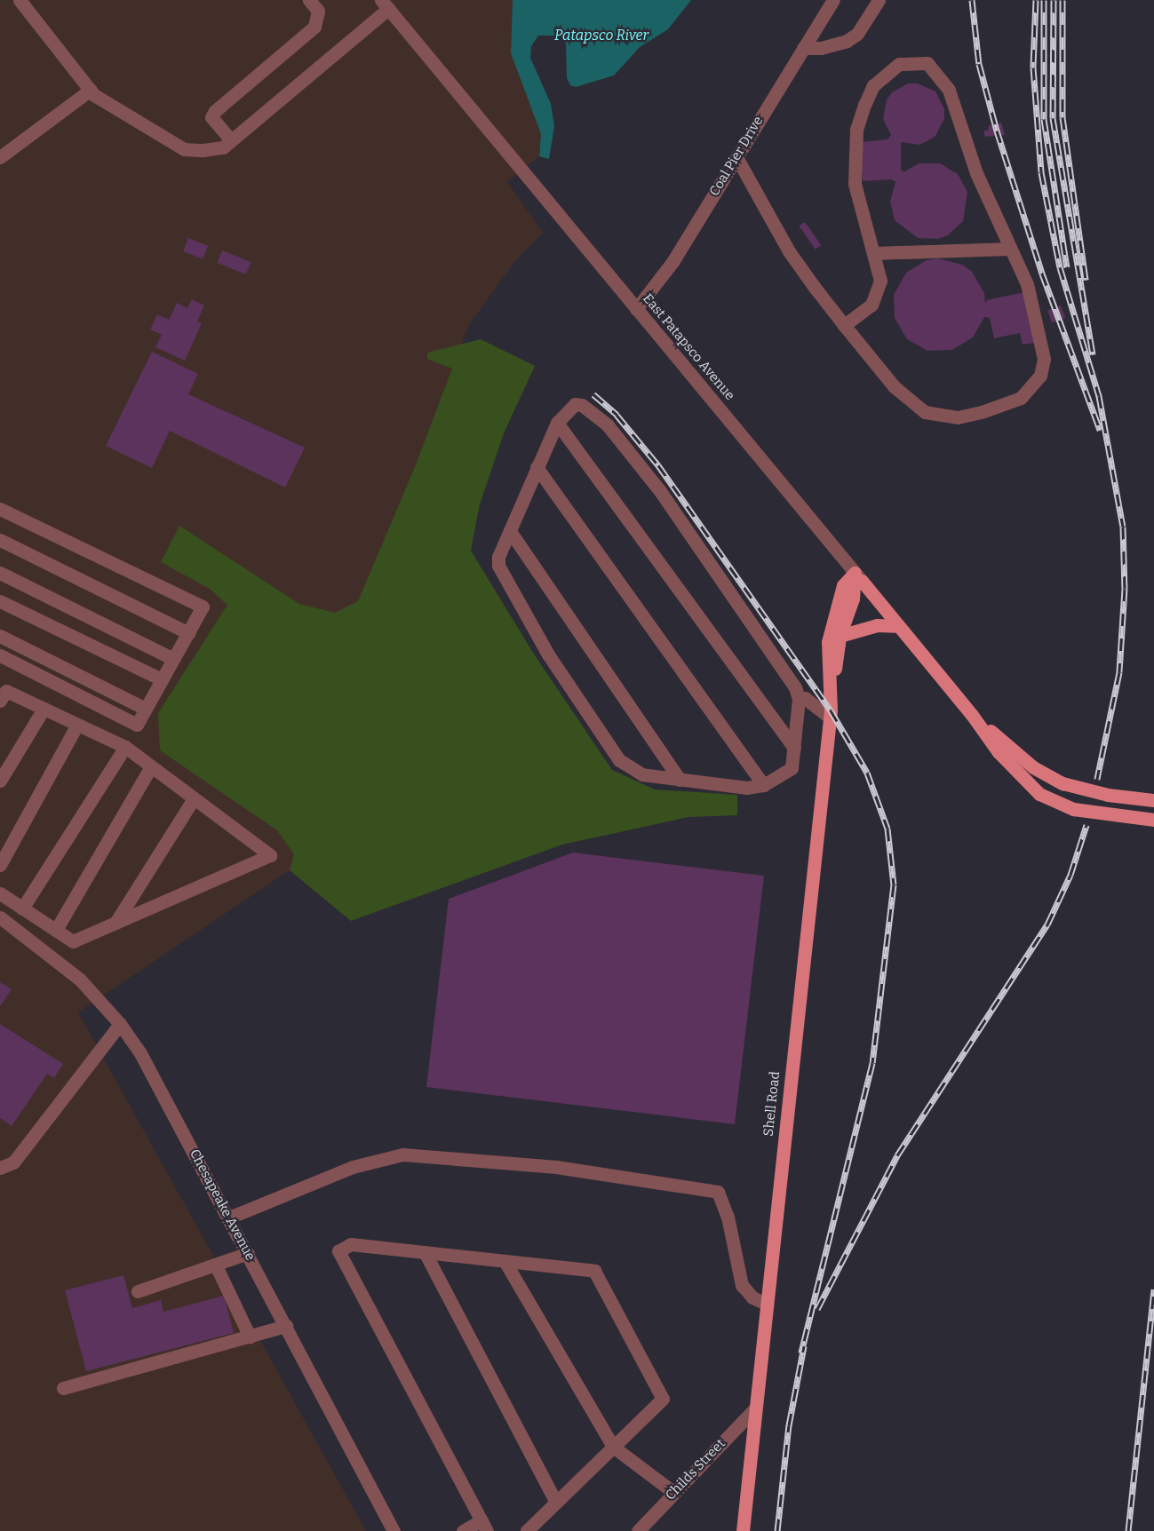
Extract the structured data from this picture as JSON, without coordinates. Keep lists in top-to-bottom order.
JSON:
{
  "streets": {
    "main road": ["East Patapsco Avenue", "Shell Road"],
    "street": ["Coal Pier Drive", "Chesapeake Avenue", "Childs Street"]
  },
  "crossings": [
    ["Coal Pier Drive", "East Patapsco Avenue"],
    ["East Patapsco Avenue", "Shell Road"],
    ["Shell Road", "Childs Street"]
  ],
  "water": ["Patapsco River"]
}
